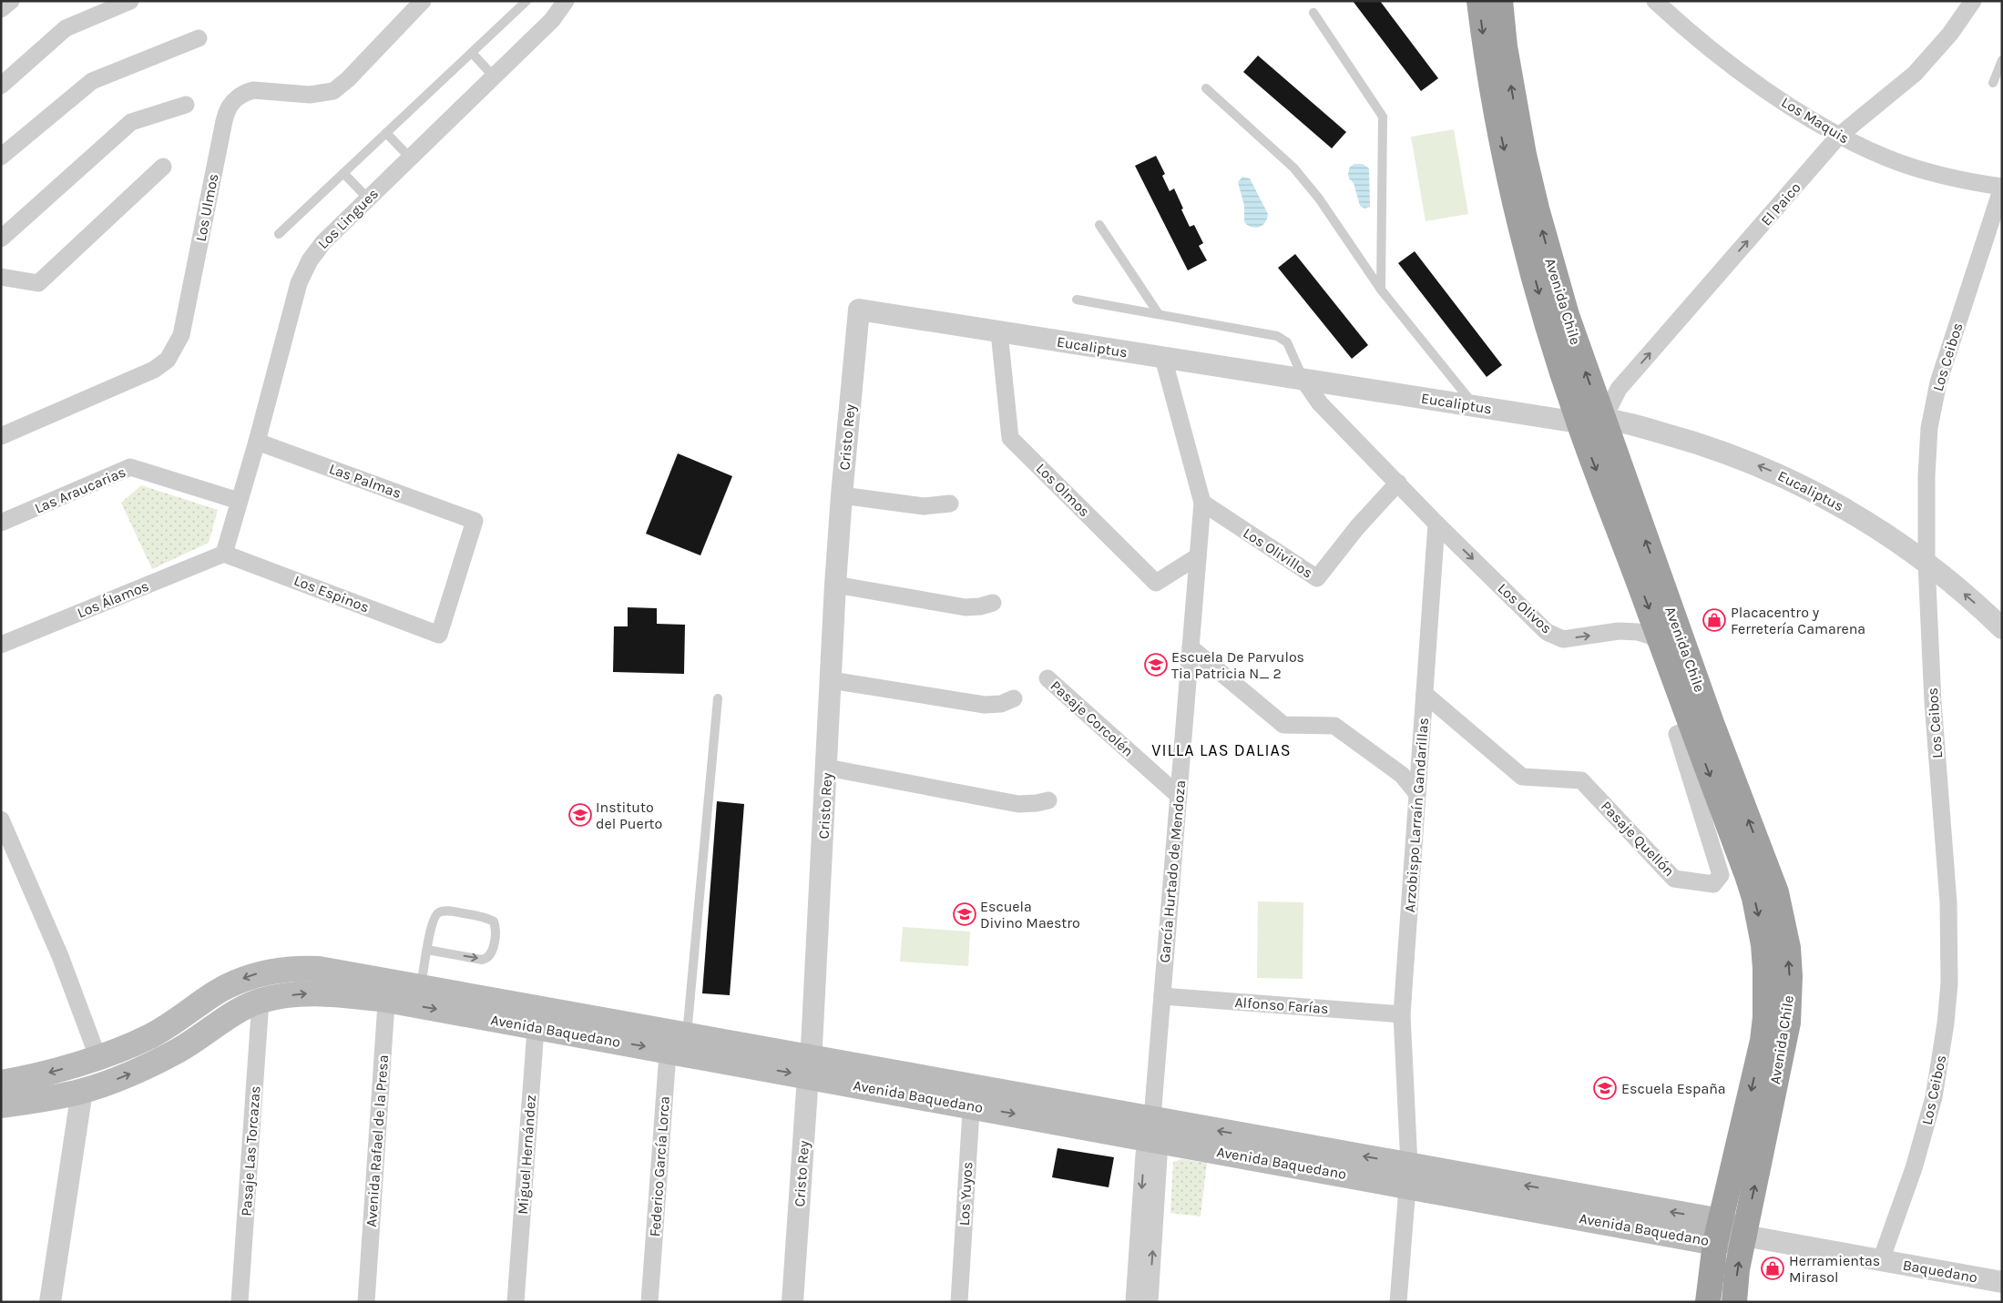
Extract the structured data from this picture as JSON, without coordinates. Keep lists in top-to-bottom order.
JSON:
{
  "streets": {
    "highway": ["Avenida Chile"],
    "main road": ["Avenida Baquedano"],
    "street": [
      "Los Maquis",
      "El Paico",
      "Los Ulmos",
      "Los Lingues",
      "Eucaliptus",
      "Los Ceibos",
      "Cristo Rey",
      "Las Palmas",
      "Las Araucarias",
      "Los Olmos",
      "Los Olivillos",
      "Los Espinos",
      "Los Álamos",
      "Los Olivos",
      "Pasaje Corcolén",
      "Arzobispo Larraín Gandarillas",
      "Pasaje Quellón",
      "García Hurtado de Mendoza",
      "Alfonso Farías",
      "Avenida Rafael de la Presa",
      "Pasaje Las Torcazas",
      "Miguel Hernández",
      "Federico García Lorca",
      "Los Yuyos",
      "Baquedano"
    ]
  },
  "crossings": [
    ["Los Maquis", "El Paico"],
    ["Los Maquis", "Los Ceibos"],
    ["El Paico", "Avenida Chile"],
    ["El Paico", "Eucaliptus"],
    ["Los Lingues", "Las Palmas"],
    ["Los Lingues", "Las Araucarias"],
    ["Los Lingues", "Los Espinos"],
    ["Los Lingues", "Los Álamos"],
    ["Avenida Chile", "Eucaliptus"],
    ["Avenida Chile", "Los Olivos"],
    ["Avenida Chile", "Pasaje Quellón"],
    ["Avenida Chile", "Avenida Baquedano"],
    ["Avenida Chile", "Baquedano"],
    ["Eucaliptus", "Los Ceibos"],
    ["Eucaliptus", "Cristo Rey"],
    ["Eucaliptus", "Los Olmos"],
    ["Eucaliptus", "García Hurtado de Mendoza"],
    ["Los Ceibos", "Baquedano"],
    ["Cristo Rey", "Avenida Baquedano"],
    ["Las Palmas", "Los Espinos"],
    ["Los Olmos", "García Hurtado de Mendoza"],
    ["Los Olivillos", "García Hurtado de Mendoza"],
    ["Los Espinos", "Los Álamos"],
    ["Los Olivos", "Arzobispo Larraín Gandarillas"],
    ["Pasaje Corcolén", "García Hurtado de Mendoza"],
    ["Arzobispo Larraín Gandarillas", "Pasaje Quellón"],
    ["Arzobispo Larraín Gandarillas", "Alfonso Farías"],
    ["Arzobispo Larraín Gandarillas", "Avenida Baquedano"],
    ["García Hurtado de Mendoza", "Alfonso Farías"],
    ["García Hurtado de Mendoza", "Avenida Baquedano"],
    ["Avenida Baquedano", "Avenida Rafael de la Presa"],
    ["Avenida Baquedano", "Pasaje Las Torcazas"],
    ["Avenida Baquedano", "Miguel Hernández"],
    ["Avenida Baquedano", "Federico García Lorca"],
    ["Avenida Baquedano", "Los Yuyos"],
    ["Avenida Baquedano", "Baquedano"]
  ],
  "one_way": ["El Paico", "Eucaliptus", "Los Olivos"],
  "districts": ["VILLA LAS DALIAS"],
  "places": {
    "shop": ["Placacentro y Ferretería Camarena", "Herramientas Mirasol"],
    "school or university": [
      "Escuela De Parvulos Tia Patricia N_ 2",
      "Instituto del Puerto",
      "Escuela Divino Maestro",
      "Escuela España"
    ]
  }
}
